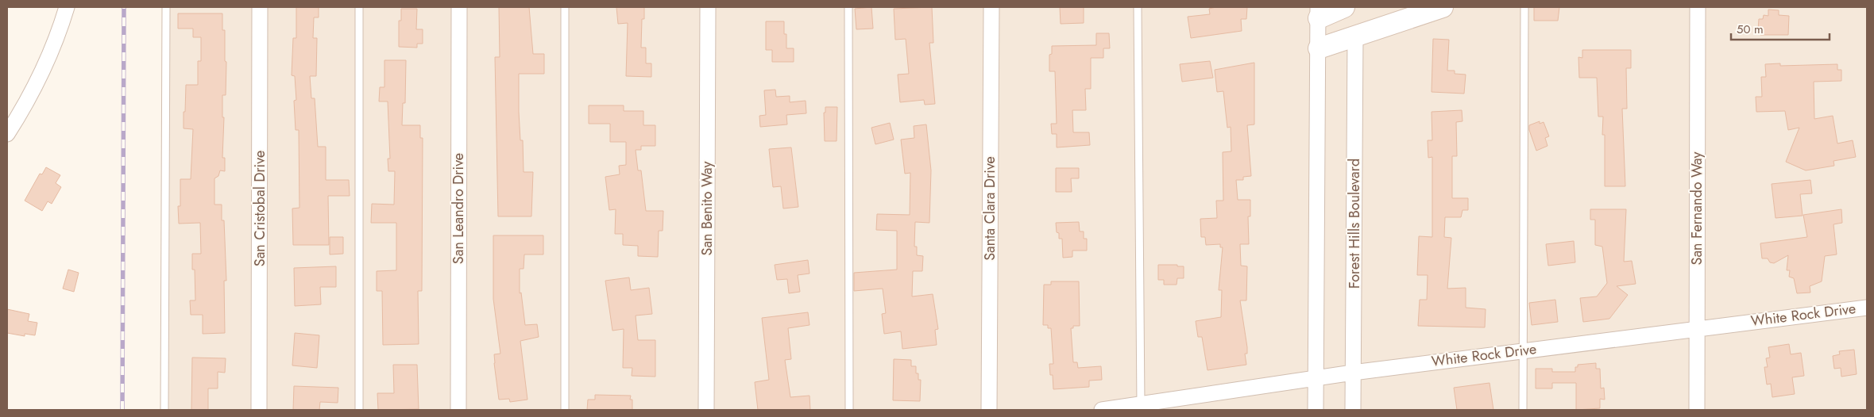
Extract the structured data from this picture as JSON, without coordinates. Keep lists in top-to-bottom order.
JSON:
{
  "streets": {
    "street": [
      "San Cristobal Drive",
      "San Leandro Drive",
      "San Benito Way",
      "Santa Clara Drive",
      "San Fernando Way",
      "Forest Hills Boulevard",
      "White Rock Drive"
    ]
  },
  "crossings": [
    ["San Fernando Way", "White Rock Drive"],
    ["Forest Hills Boulevard", "White Rock Drive"]
  ],
  "scale_bar": "50 m"
}
